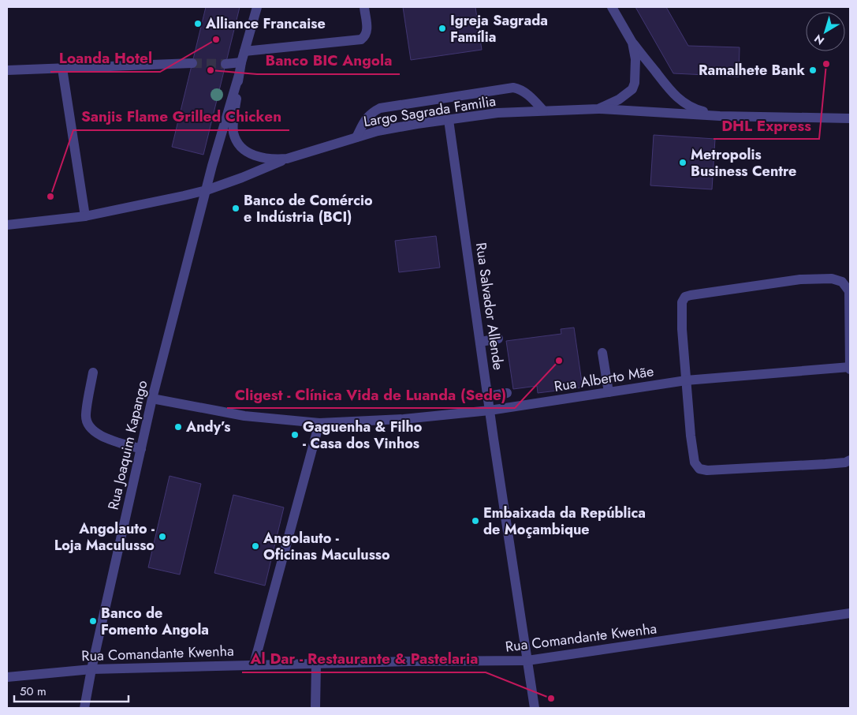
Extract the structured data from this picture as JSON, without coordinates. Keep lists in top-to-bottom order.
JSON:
{
  "streets": {
    "street": [
      "Largo Sagrada Familia",
      "Rua Salvador Allende",
      "Rua Alberto Mãe",
      "Rua Joaquim Kapango",
      "Rua Comandante Kwenha"
    ]
  },
  "crossings": [
    ["Largo Sagrada Familia", "Rua Salvador Allende"],
    ["Largo Sagrada Familia", "Rua Joaquim Kapango"],
    ["Rua Salvador Allende", "Rua Alberto Mãe"],
    ["Rua Salvador Allende", "Rua Comandante Kwenha"],
    ["Rua Alberto Mãe", "Rua Joaquim Kapango"],
    ["Rua Joaquim Kapango", "Rua Comandante Kwenha"]
  ],
  "places": [
    "Alliance Francaise",
    "Igreja Sagrada Família",
    "Loanda Hotel",
    "DHL Express",
    "Banco BIC Angola",
    "Ramalhete Bank",
    "Metropolis Business Centre",
    "Sanjis Flame Grilled Chicken",
    "Banco de Comércio e Indústria (BCI)",
    "Cligest - Clínica Vida de Luanda (Sede)",
    "Andy’s",
    "Gaguenha & Filho - Casa dos Vinhos",
    "Embaixada da República de Moçambique",
    "Angolauto - Loja Maculusso",
    "Angolauto - Oficinas Maculusso",
    "Banco de Fomento Angola",
    "Al Dar - Restaurante & Pastelaria"
  ],
  "scale_bar": "50 m",
  "north": "bottom left"
}
